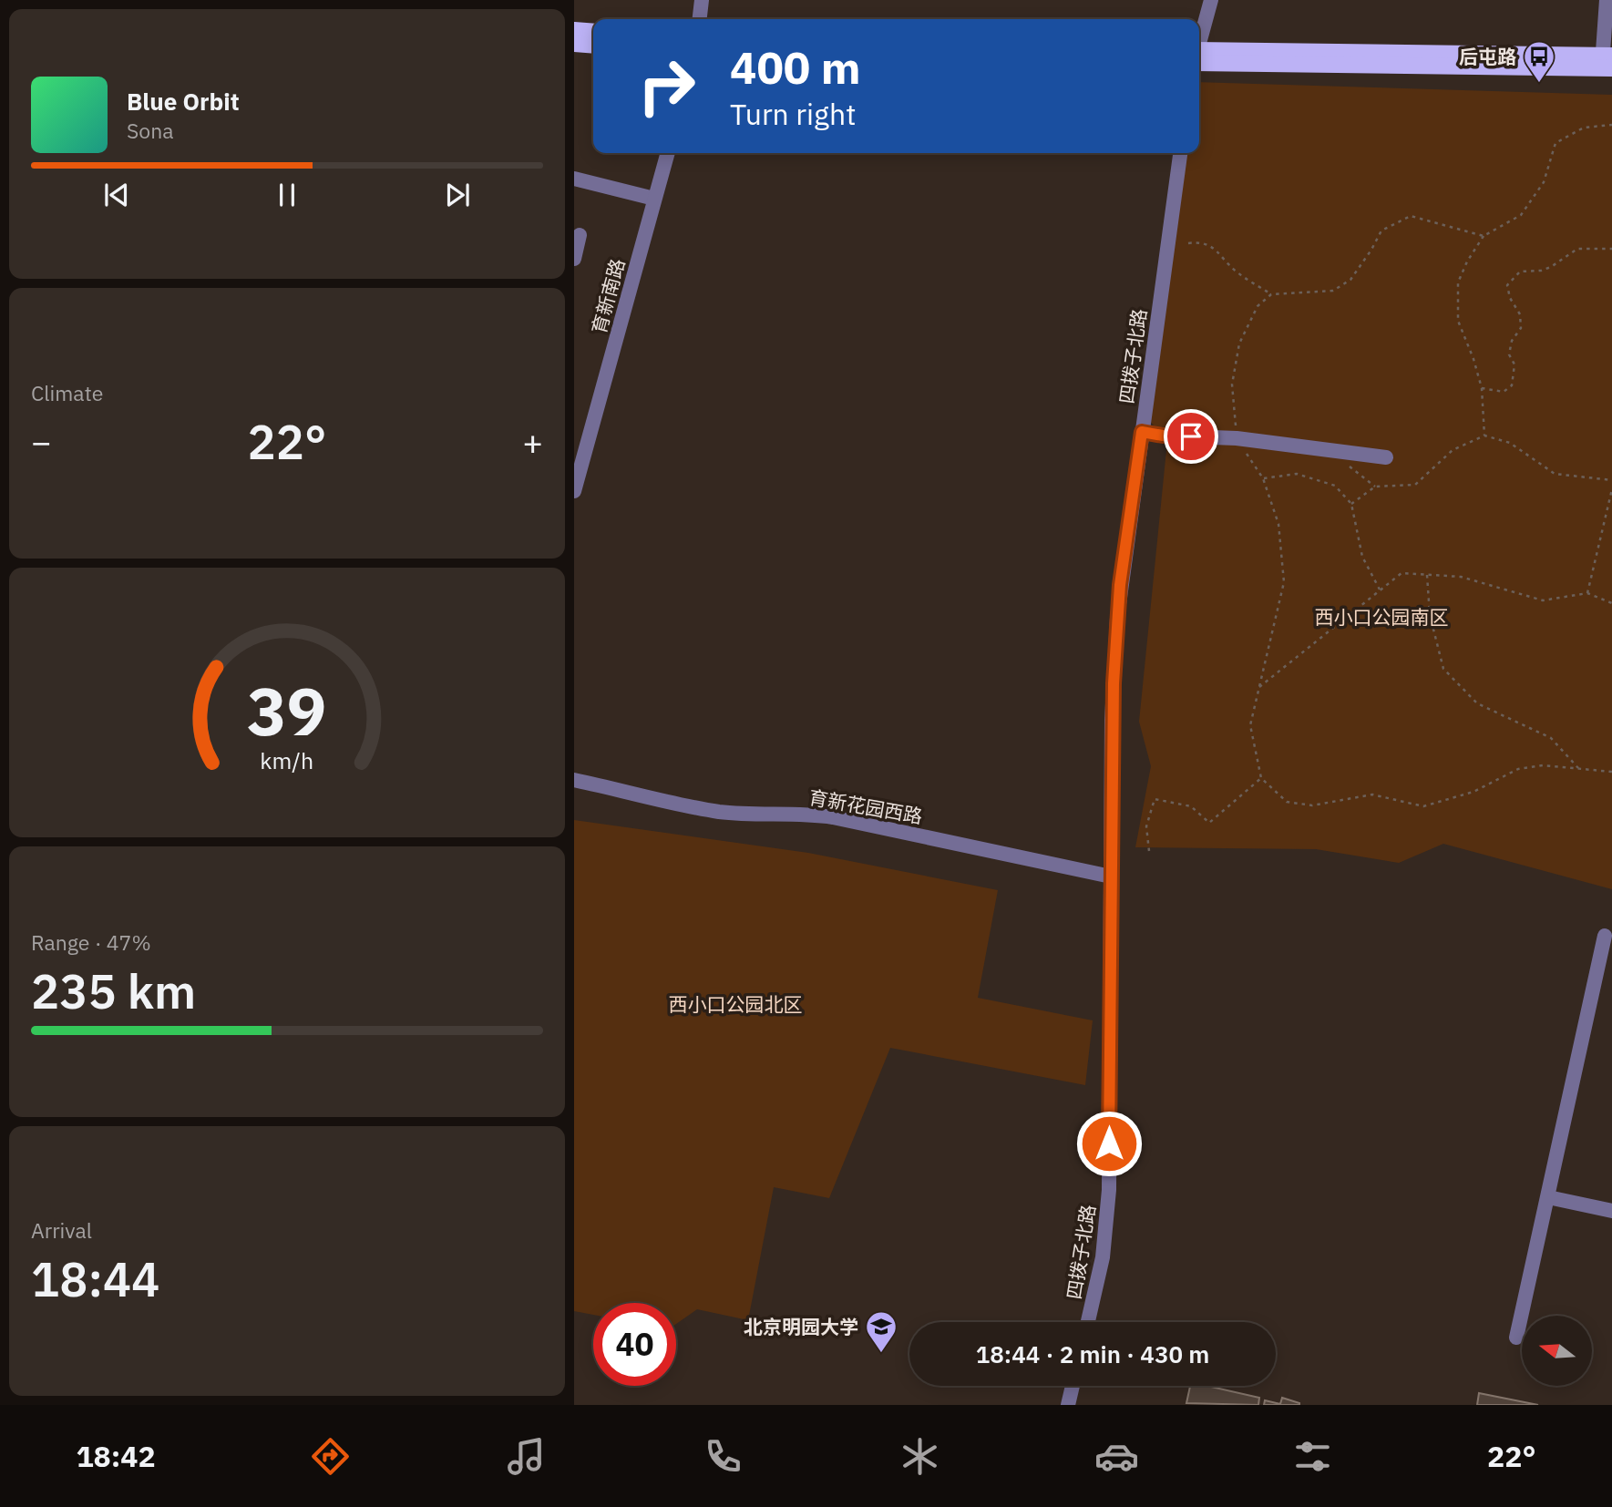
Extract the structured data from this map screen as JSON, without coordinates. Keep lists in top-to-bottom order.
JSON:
{
  "streets": {
    "street": ["育新南路", "四拨子北路", "育新花园西路"]
  },
  "crossings": [
    ["四拨子北路", "育新花园西路"]
  ],
  "parks": ["西小口公园南区", "西小口公园北区"],
  "places": {
    "bus stop": ["后屯路"],
    "school or university": ["北京明园大学"]
  },
  "north": "left",
  "page": {
    "turn": ["400 m", "Turn right"],
    "song": ["Blue Orbit", "Sona"],
    "tile": [
      "Climate",
      ["Range · 47%", "235 km"],
      ["Arrival", "18:44"]
    ],
    "heat": ["−", "22°", "+"],
    "limit": "40",
    "trip": "18:44 · 2 min · 430 m",
    "tabs": ["18:42", "22°"],
    "gauge": ["39", "km/h"]
  }
}
